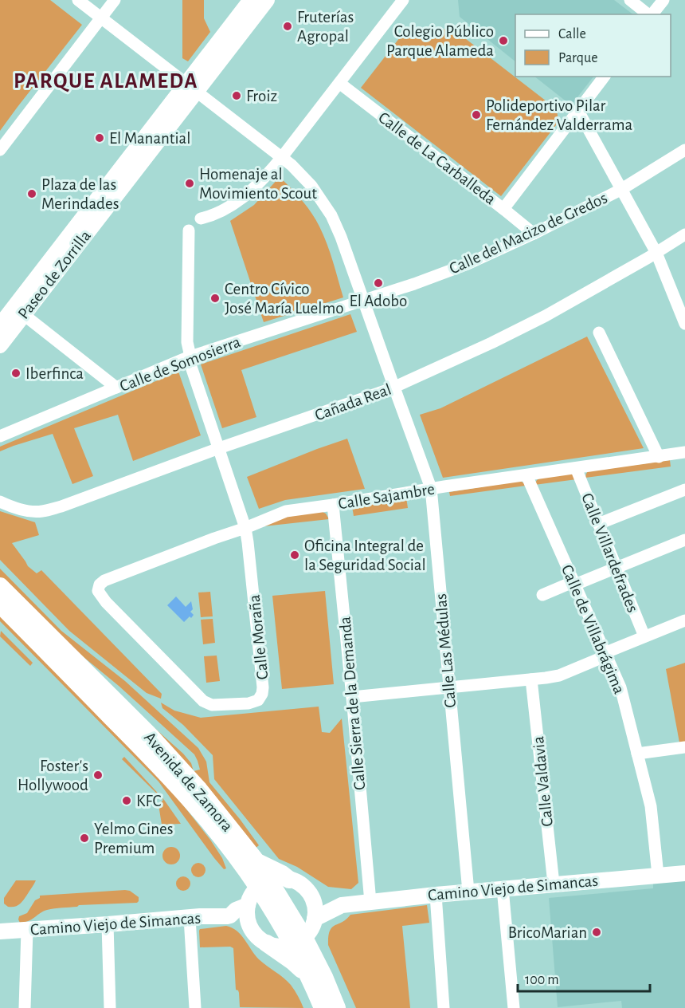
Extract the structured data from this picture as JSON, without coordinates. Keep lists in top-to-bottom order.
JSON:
{
  "streets": {
    "highway": ["Avenida de Zamora"],
    "main road": ["Paseo de Zorrilla", "Camino Viejo de Simancas"],
    "street": [
      "Calle de La Carballeda",
      "Calle del Macizo de Gredos",
      "Calle de Somosierra",
      "Cañada Real",
      "Calle Sajambre",
      "Calle Villardefrades",
      "Calle de Villabrágima",
      "Calle Moraña",
      "Calle Las Médulas",
      "Calle Sierra de la Demanda",
      "Calle Valdavia"
    ]
  },
  "crossings": [
    ["Calle de La Carballeda", "Calle del Macizo de Gredos"],
    ["Calle del Macizo de Gredos", "Calle de Somosierra"],
    ["Calle del Macizo de Gredos", "Calle Las Médulas"],
    ["Paseo de Zorrilla", "Calle Las Médulas"],
    ["Calle de Somosierra", "Calle Moraña"],
    ["Calle de Somosierra", "Calle Las Médulas"],
    ["Cañada Real", "Calle Moraña"],
    ["Cañada Real", "Calle Las Médulas"],
    ["Calle Sajambre", "Calle Villardefrades"],
    ["Calle Sajambre", "Calle de Villabrágima"],
    ["Calle Sajambre", "Calle Moraña"],
    ["Calle Sajambre", "Calle Las Médulas"],
    ["Calle Sajambre", "Calle Sierra de la Demanda"],
    ["Calle de Villabrágima", "Camino Viejo de Simancas"],
    ["Calle Las Médulas", "Camino Viejo de Simancas"],
    ["Calle Sierra de la Demanda", "Camino Viejo de Simancas"],
    ["Calle Valdavia", "Camino Viejo de Simancas"]
  ],
  "districts": ["PARQUE ALAMEDA"],
  "places": [
    "Fruterías Agropal",
    "Colegio Público Parque Alameda",
    "Froiz",
    "Polideportivo Pilar Fernández Valderrama",
    "El Manantial",
    "Homenaje al Movimiento Scout",
    "Plaza de las Merindades",
    "El Adobo",
    "Centro Cívico José María Luelmo",
    "Iberfinca",
    "Oficina Integral de la Seguridad Social",
    "Foster's Hollywood",
    "KFC",
    "Yelmo Cines Premium",
    "BricoMarian"
  ],
  "legend": ["Calle", "Parque"],
  "scale_bar": "100 m"
}
